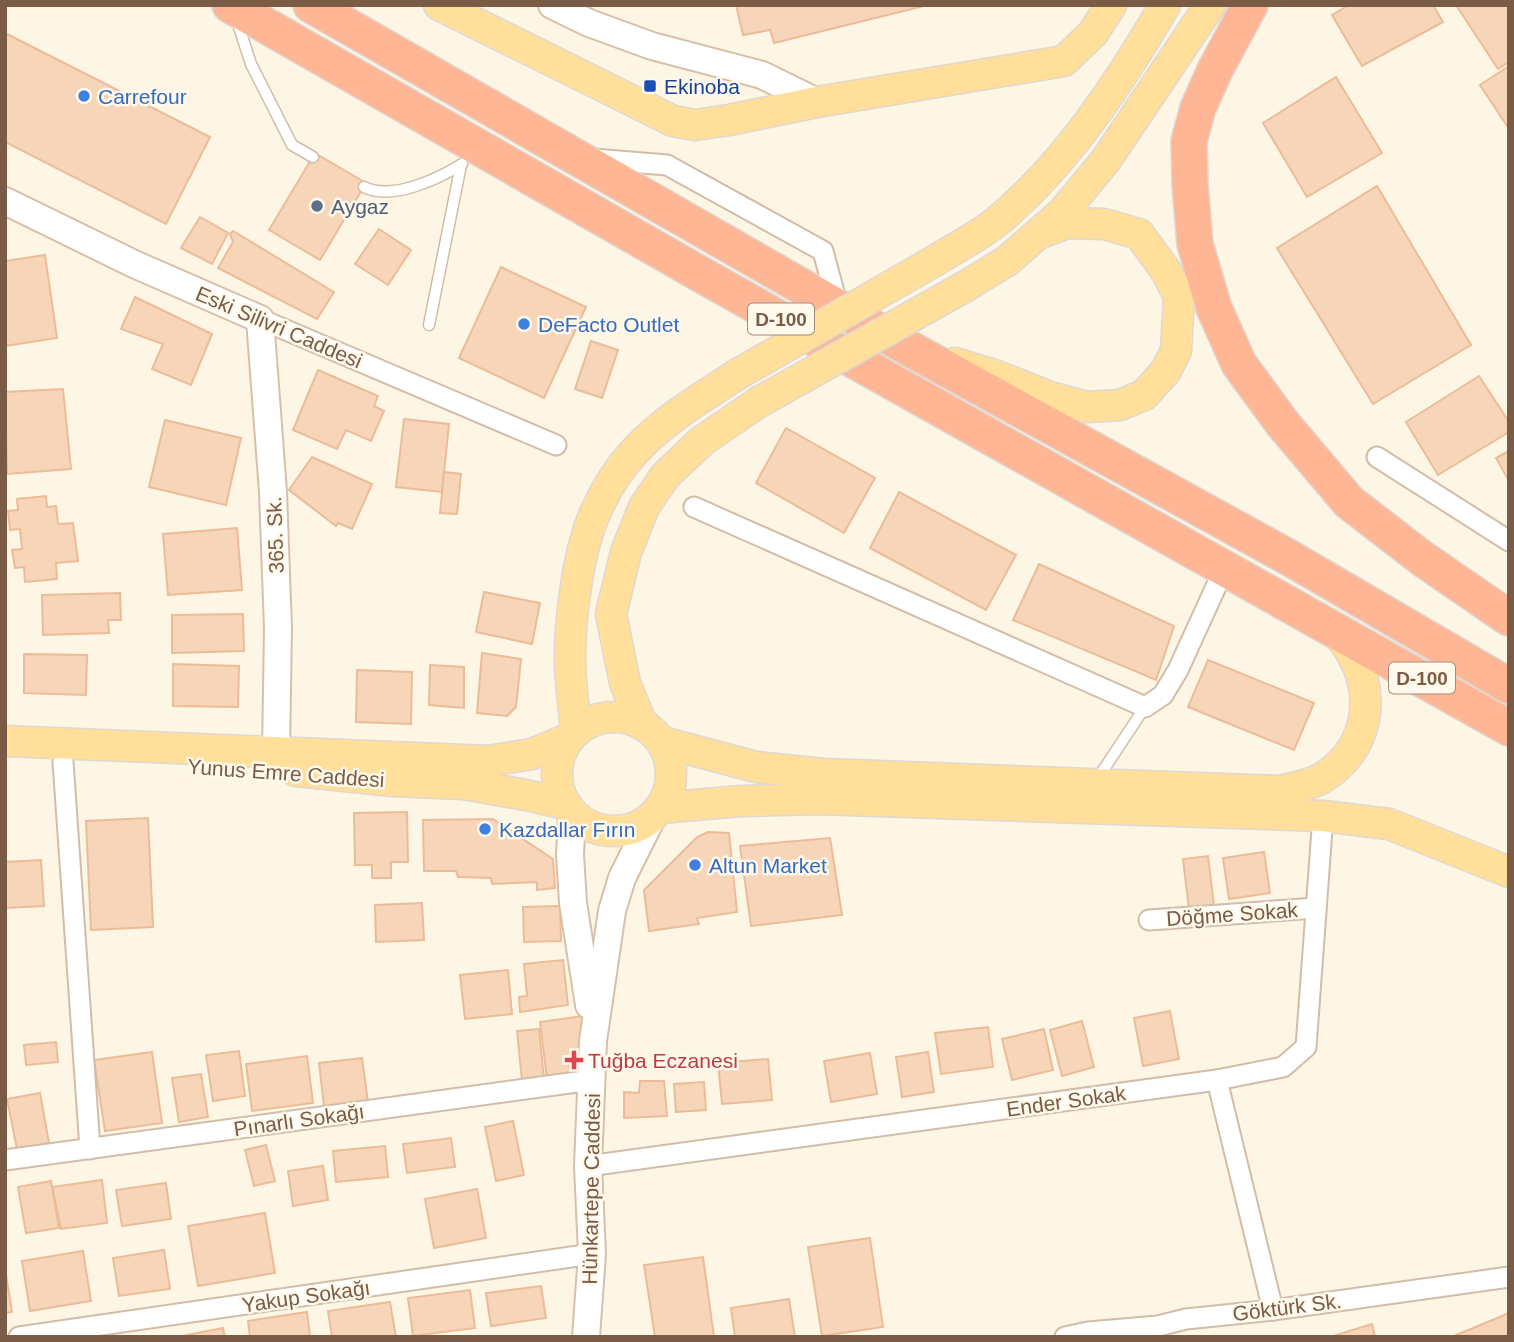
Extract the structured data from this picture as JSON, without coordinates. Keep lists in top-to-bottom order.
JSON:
{
  "streets": {
    "highway": ["D-100"],
    "main road": [
      "Eski Silivri Caddesi",
      "365. Sk.",
      "Yunus Emre Caddesi",
      "Hünkartepe Caddesi"
    ],
    "street": [
      "Döğme Sokak",
      "Ender Sokak",
      "Pınarlı Sokağı",
      "Yakup Sokağı",
      "Göktürk Sk."
    ]
  },
  "crossings": [
    ["Eski Silivri Caddesi", "365. Sk."],
    ["365. Sk.", "Yunus Emre Caddesi"],
    ["Döğme Sokak", "Ender Sokak"],
    ["Ender Sokak", "Hünkartepe Caddesi"],
    ["Pınarlı Sokağı", "Hünkartepe Caddesi"],
    ["Hünkartepe Caddesi", "Yakup Sokağı"]
  ],
  "places": {
    "transit": ["Ekinoba"],
    "other": [
      "Carrefour",
      "Aygaz",
      "DeFacto Outlet",
      "Kazdallar Fırın",
      "Altun Market"
    ],
    "health": ["Tuğba Eczanesi"]
  }
}
